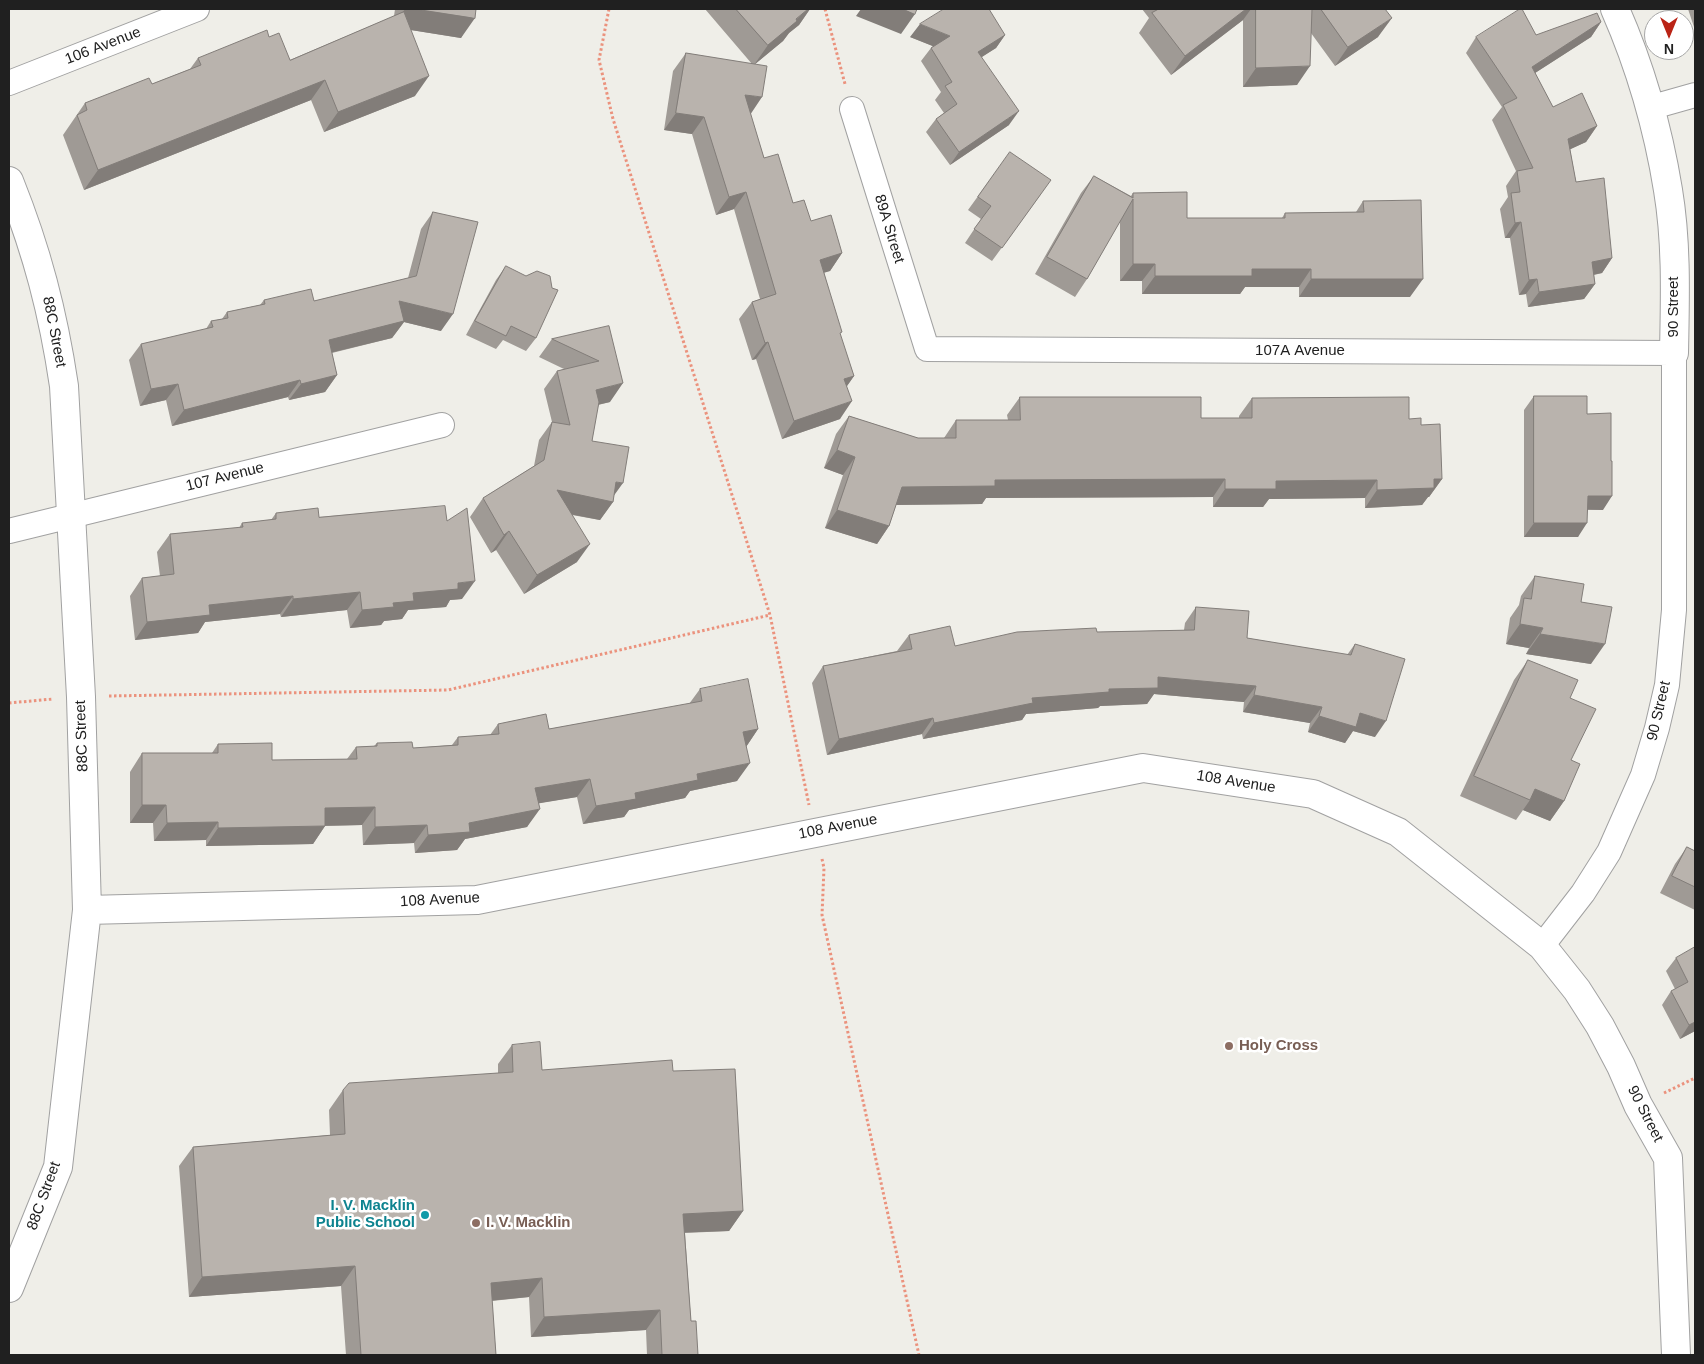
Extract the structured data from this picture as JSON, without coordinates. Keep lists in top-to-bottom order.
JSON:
{
  "streets": {
    "street": [
      "106 Avenue",
      "89A Street",
      "90 Street",
      "88C Street",
      "107A Avenue",
      "107 Avenue",
      "108 Avenue"
    ]
  },
  "crossings": [
    ["89A Street", "107A Avenue"],
    ["90 Street", "107A Avenue"],
    ["90 Street", "108 Avenue"],
    ["88C Street", "107 Avenue"],
    ["88C Street", "108 Avenue"]
  ],
  "places": ["Holy Cross", "I. V. Macklin Public School", "I. V. Macklin"],
  "north": "bottom"
}
